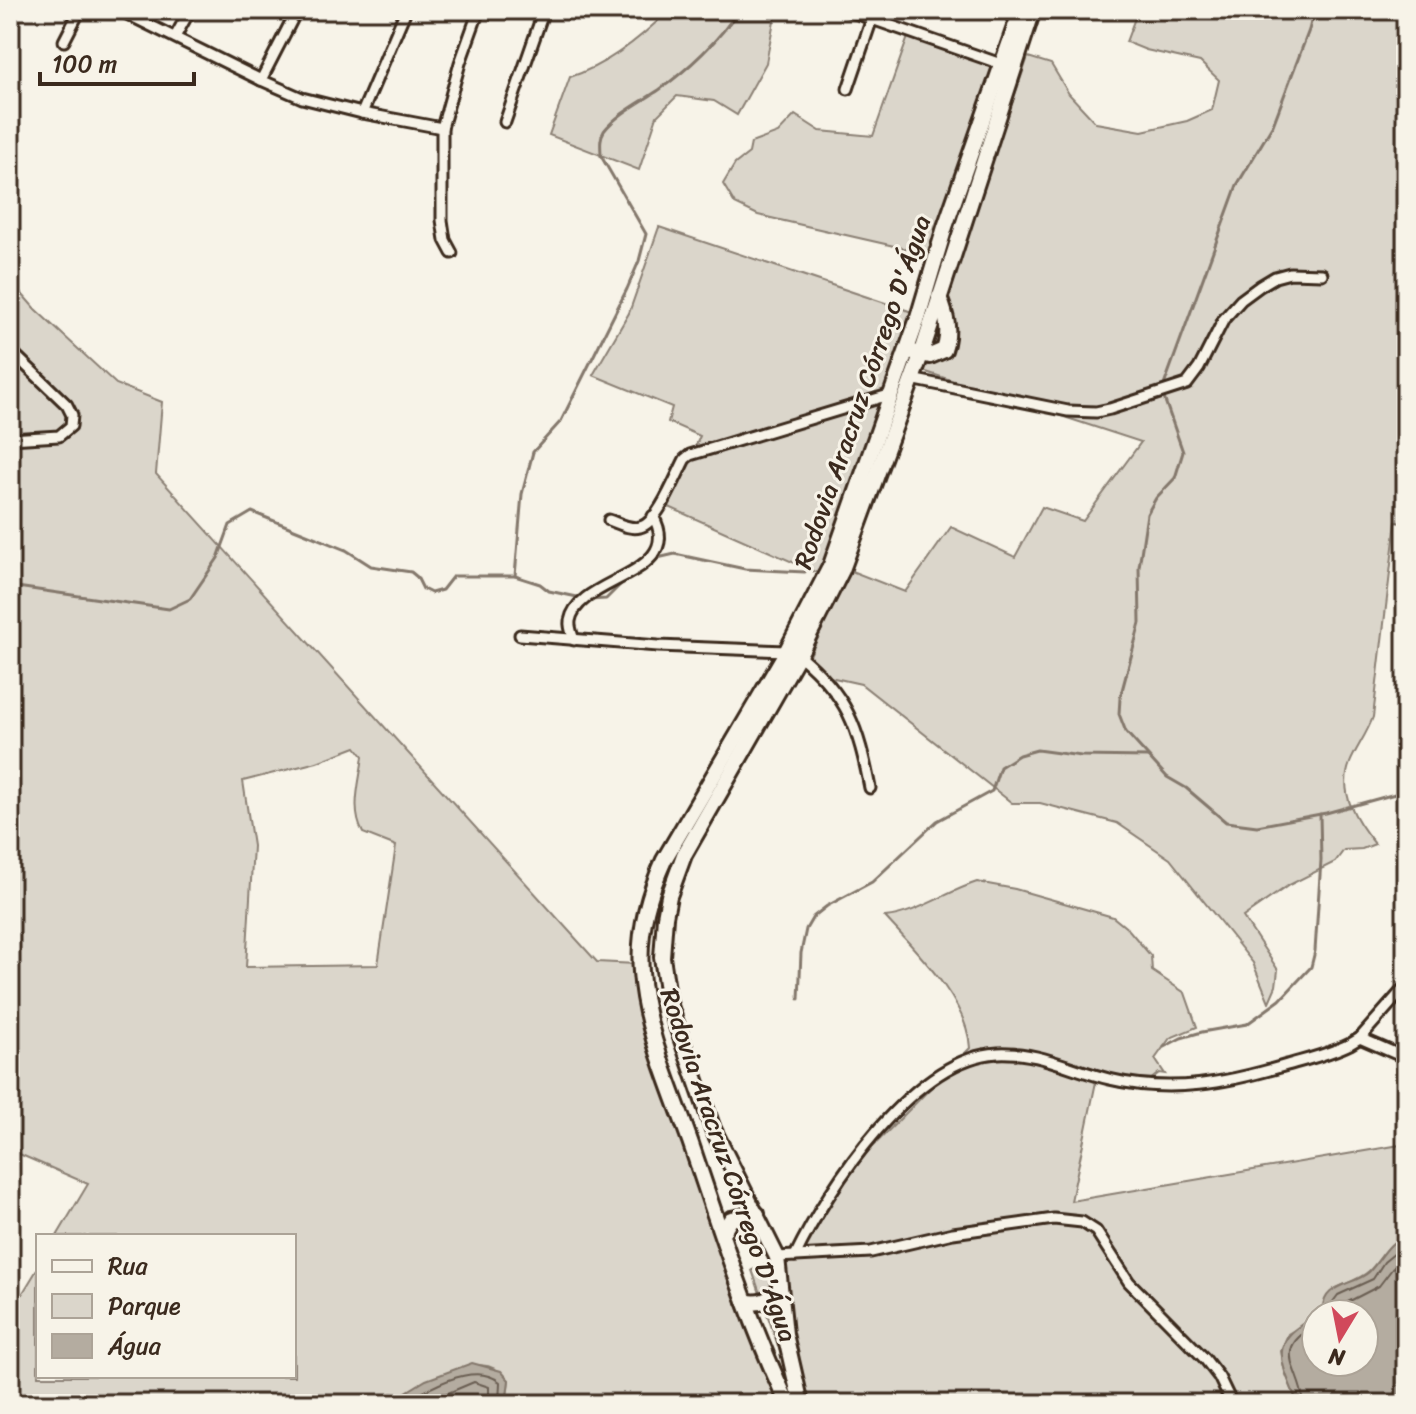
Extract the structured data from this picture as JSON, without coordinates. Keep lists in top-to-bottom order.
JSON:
{
  "streets": {
    "main road": ["Rodovia Aracruz Córrego D'Água"]
  },
  "legend": ["Rua", "Parque", "Água"],
  "scale_bar": "100 m",
  "north": "bottom"
}
